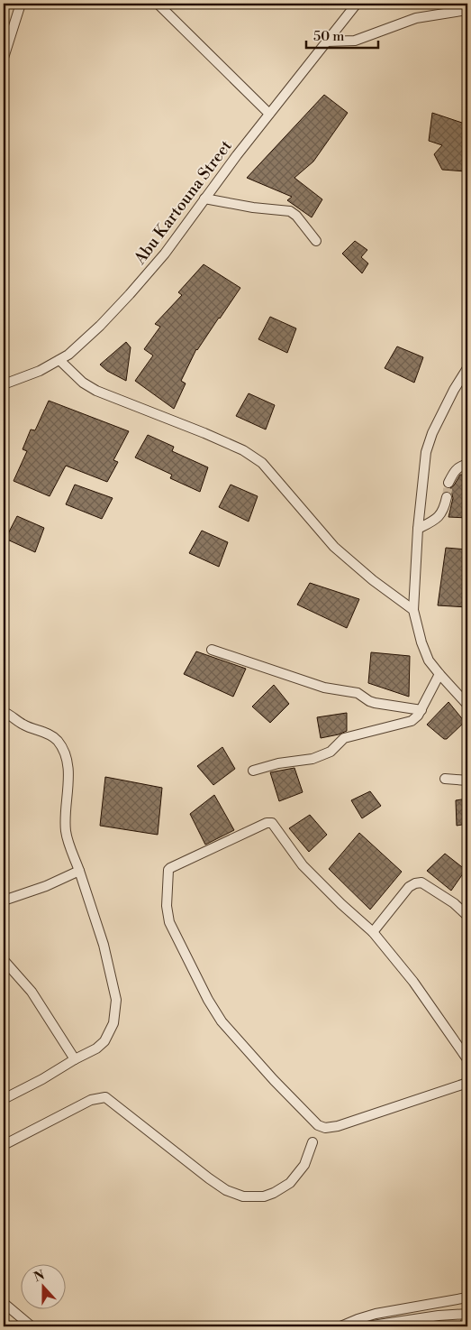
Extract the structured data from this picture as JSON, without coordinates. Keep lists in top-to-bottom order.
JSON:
{
  "streets": {
    "street": ["Abu Kartouna Street"]
  },
  "scale_bar": "50 m",
  "north": "top"
}
